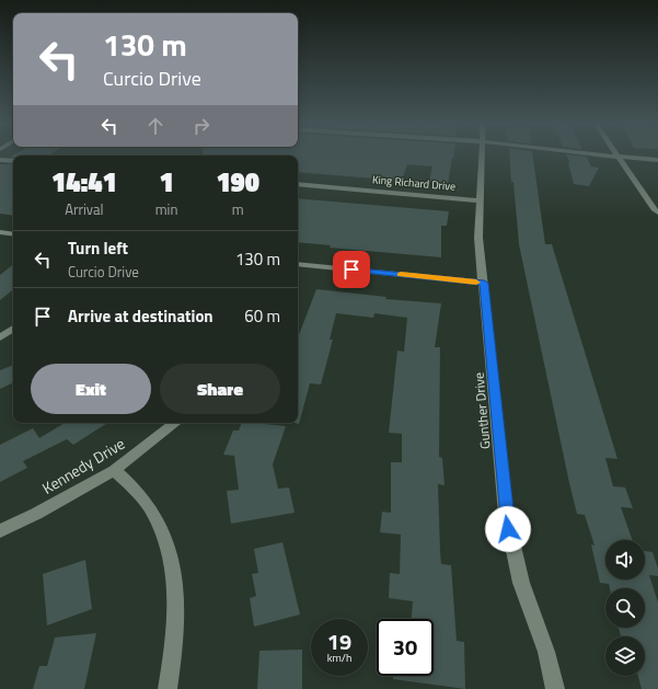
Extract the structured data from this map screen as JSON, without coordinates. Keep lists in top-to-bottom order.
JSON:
{
  "streets": {
    "street": ["King Richard Drive", "Gunther Drive", "Kennedy Drive"]
  },
  "crossings": [
    ["King Richard Drive", "Gunther Drive"]
  ],
  "page": {
    "turn": ["130 m", "Curcio Drive"],
    "eta": [
      "14:41",
      "Arrival",
      "1",
      "min",
      "190",
      "m"
    ],
    "list": [
      {
        "name": "Turn left",
        "note": "Curcio Drive",
        "value": "130 m"
      },
      {
        "name": "Arrive at destination",
        "value": "60 m"
      }
    ],
    "buttons": ["Exit", "Share"],
    "speed": "19 km/h",
    "limit": "30"
  }
}
